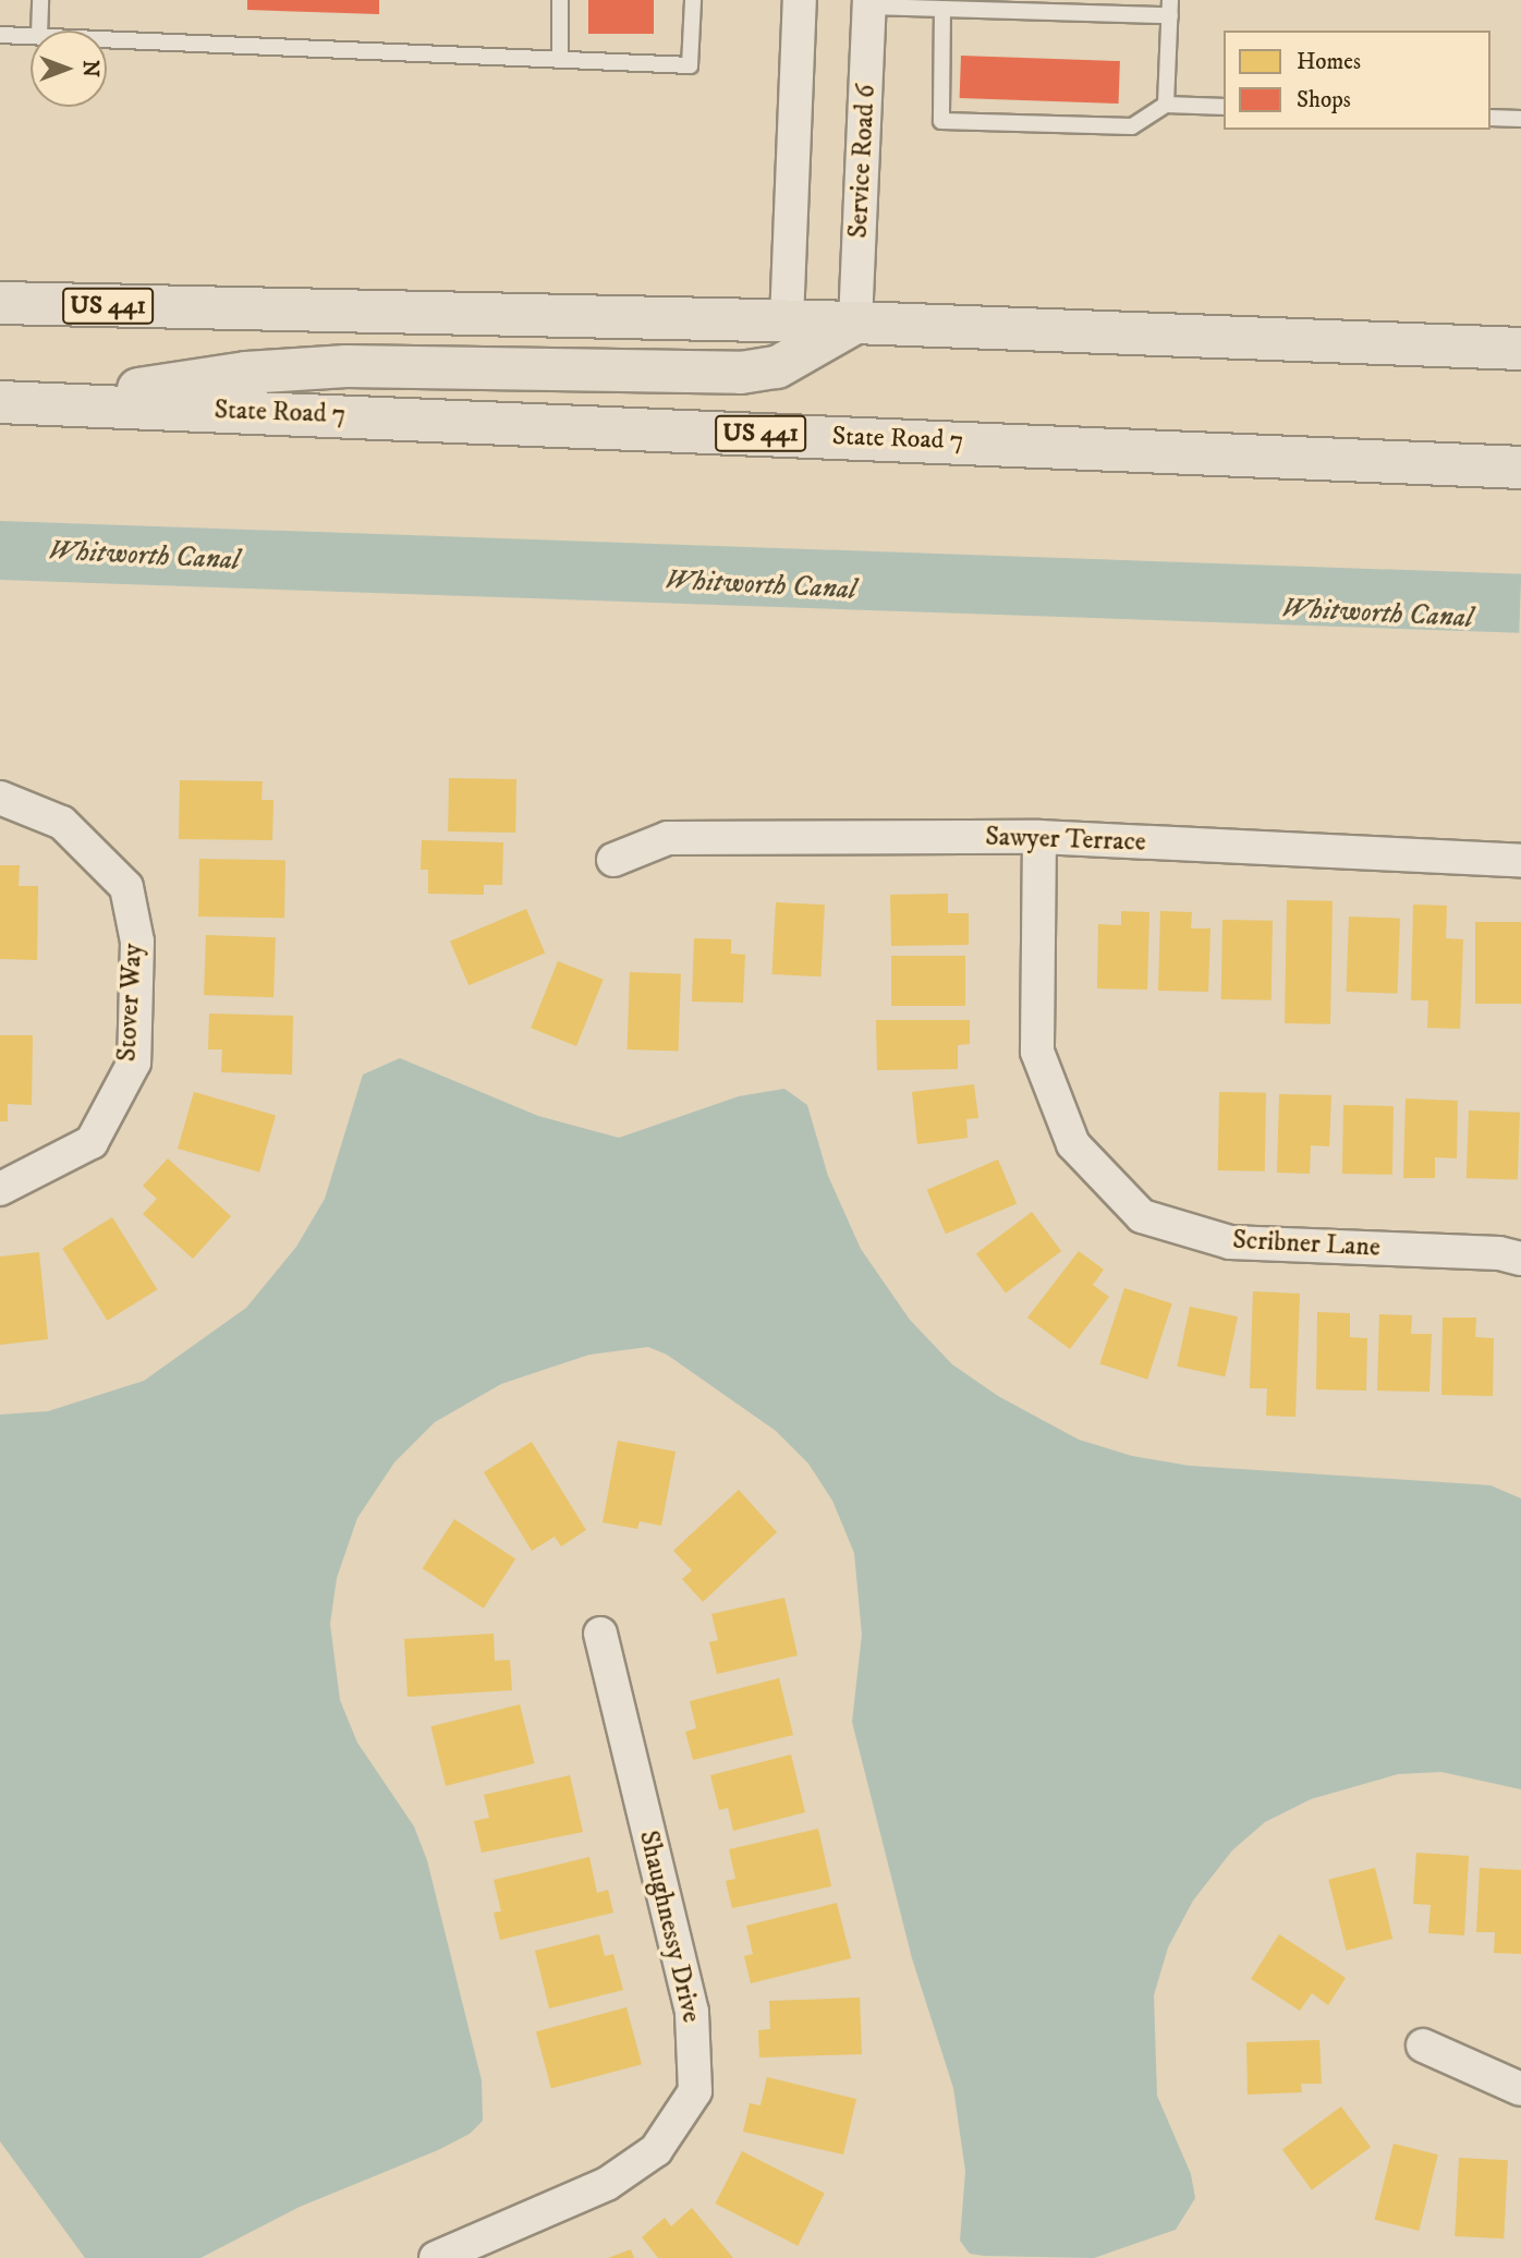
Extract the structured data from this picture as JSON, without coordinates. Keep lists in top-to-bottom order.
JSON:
{
  "streets": {
    "main road": ["US 441", "State Road 7"],
    "street": [
      "Service Road 6",
      "Sawyer Terrace",
      "Stover Way",
      "Scribner Lane",
      "Shaughnessy Drive"
    ]
  },
  "crossings": [
    ["Service Road 6", "US 441"],
    ["Sawyer Terrace", "Scribner Lane"]
  ],
  "water": ["Whitworth Canal"],
  "legend": ["Homes", "Shops"],
  "north": "right"
}
